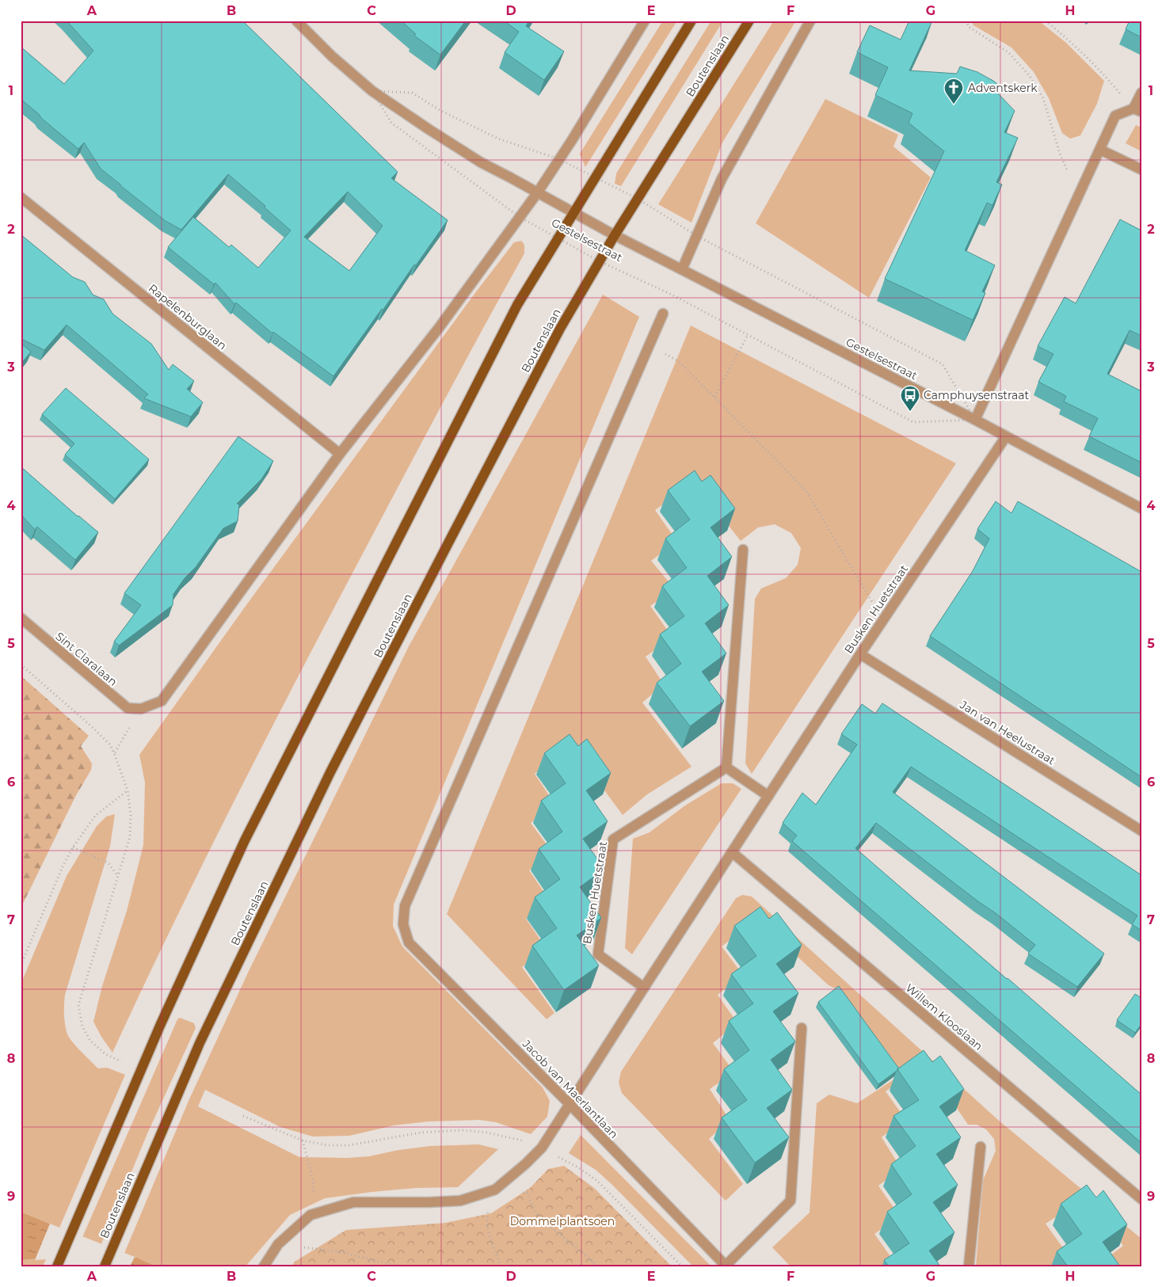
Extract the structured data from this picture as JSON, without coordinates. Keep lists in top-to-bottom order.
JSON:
{
  "streets": {
    "main road": ["Boutenslaan"],
    "street": [
      "Gestelsestraat",
      "Rapelenburglaan",
      "Busken Huetstraat",
      "Sint Claralaan",
      "Jan van Heelustraat",
      "Willem Klooslaan",
      "Jacob van Maerlantlaan"
    ]
  },
  "crossings": [
    ["Boutenslaan", "Gestelsestraat"],
    ["Busken Huetstraat", "Jan van Heelustraat"],
    ["Busken Huetstraat", "Willem Klooslaan"],
    ["Busken Huetstraat", "Jacob van Maerlantlaan"]
  ],
  "parks": ["Dommelplantsoen"],
  "places": {
    "church": ["Adventskerk"],
    "bus stop": ["Camphuysenstraat"]
  },
  "grid": {
    "columns": [
      "A",
      "B",
      "C",
      "D",
      "E",
      "F",
      "G",
      "H"
    ],
    "rows": [
      "1",
      "2",
      "3",
      "4",
      "5",
      "6",
      "7",
      "8",
      "9"
    ]
  }
}
